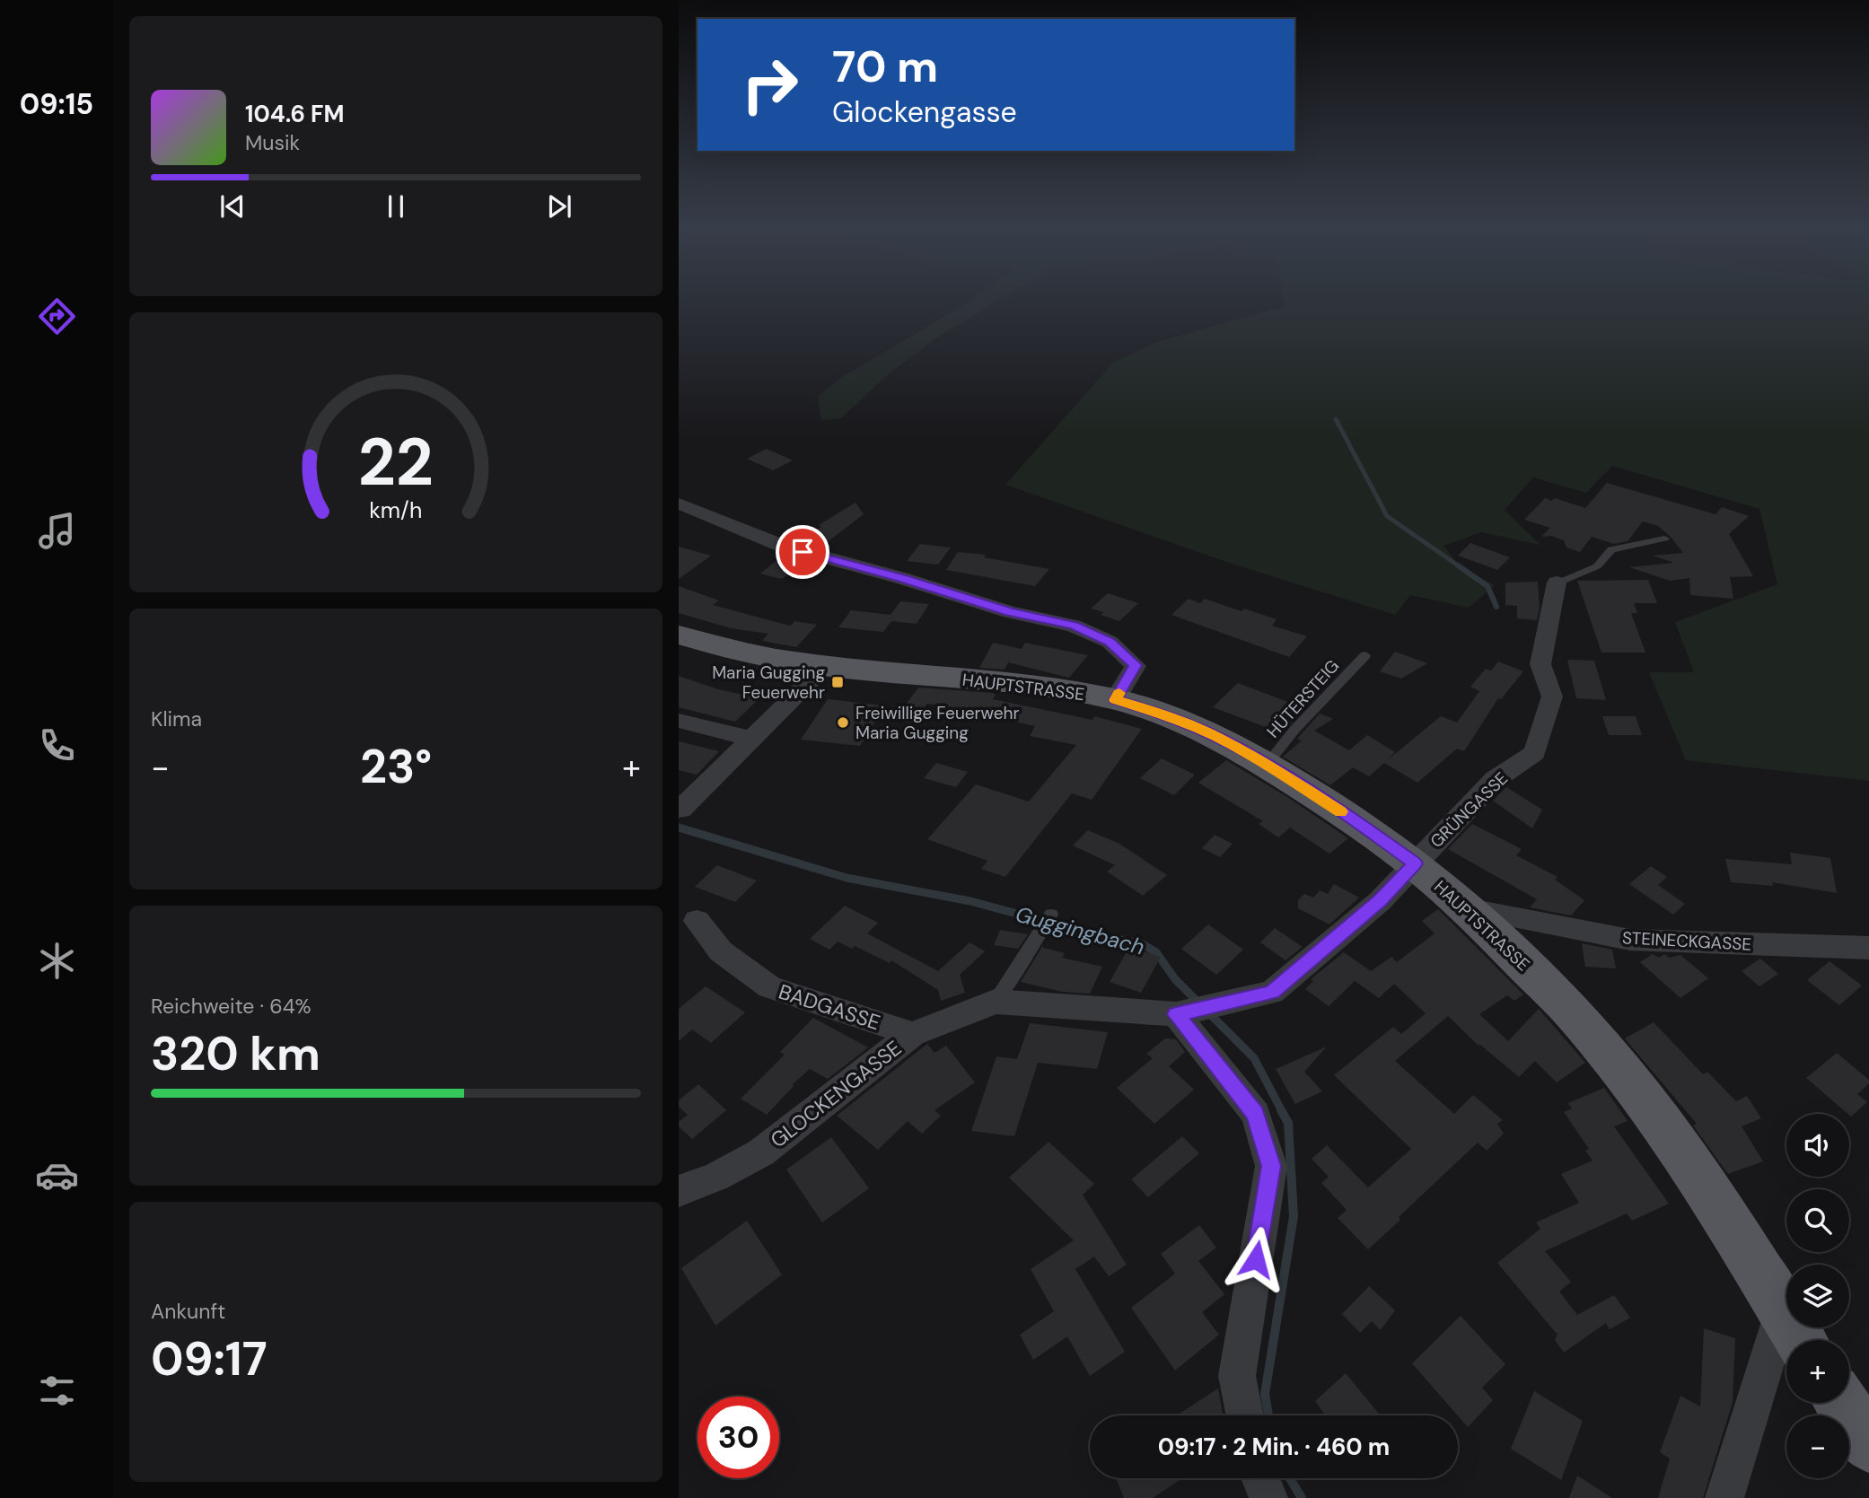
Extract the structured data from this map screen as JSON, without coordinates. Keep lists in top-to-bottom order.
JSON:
{
  "streets": {
    "main road": ["HAUPTSTRASSE"],
    "street": [
      "GRÜNGASSE",
      "STEINECKGASSE",
      "BADGASSE",
      "GLOCKENGASSE"
    ],
    "lane": ["HÜTERSTEIG"]
  },
  "crossings": [
    ["HAUPTSTRASSE", "HÜTERSTEIG"],
    ["HAUPTSTRASSE", "GRÜNGASSE"],
    ["HAUPTSTRASSE", "STEINECKGASSE"],
    ["HAUPTSTRASSE", "GLOCKENGASSE"],
    ["GRÜNGASSE", "GLOCKENGASSE"],
    ["BADGASSE", "GLOCKENGASSE"]
  ],
  "water": ["Guggingbach"],
  "places": {
    "transit": ["Maria Gugging Feuerwehr"],
    "other": ["Freiwillige Feuerwehr Maria Gugging"]
  },
  "page": {
    "tabs": "09:15",
    "turn": ["70 m", "Glockengasse"],
    "song": ["104.6 FM", "Musik"],
    "tile": [
      "Klima",
      ["Reichweite · 64%", "320 km"],
      ["Ankunft", "09:17"]
    ],
    "heat": ["−", "23°", "+"],
    "map_buttons": ["+", "−"],
    "limit": "30",
    "trip": "09:17 · 2 Min. · 460 m",
    "gauge": ["22", "km/h"]
  }
}
